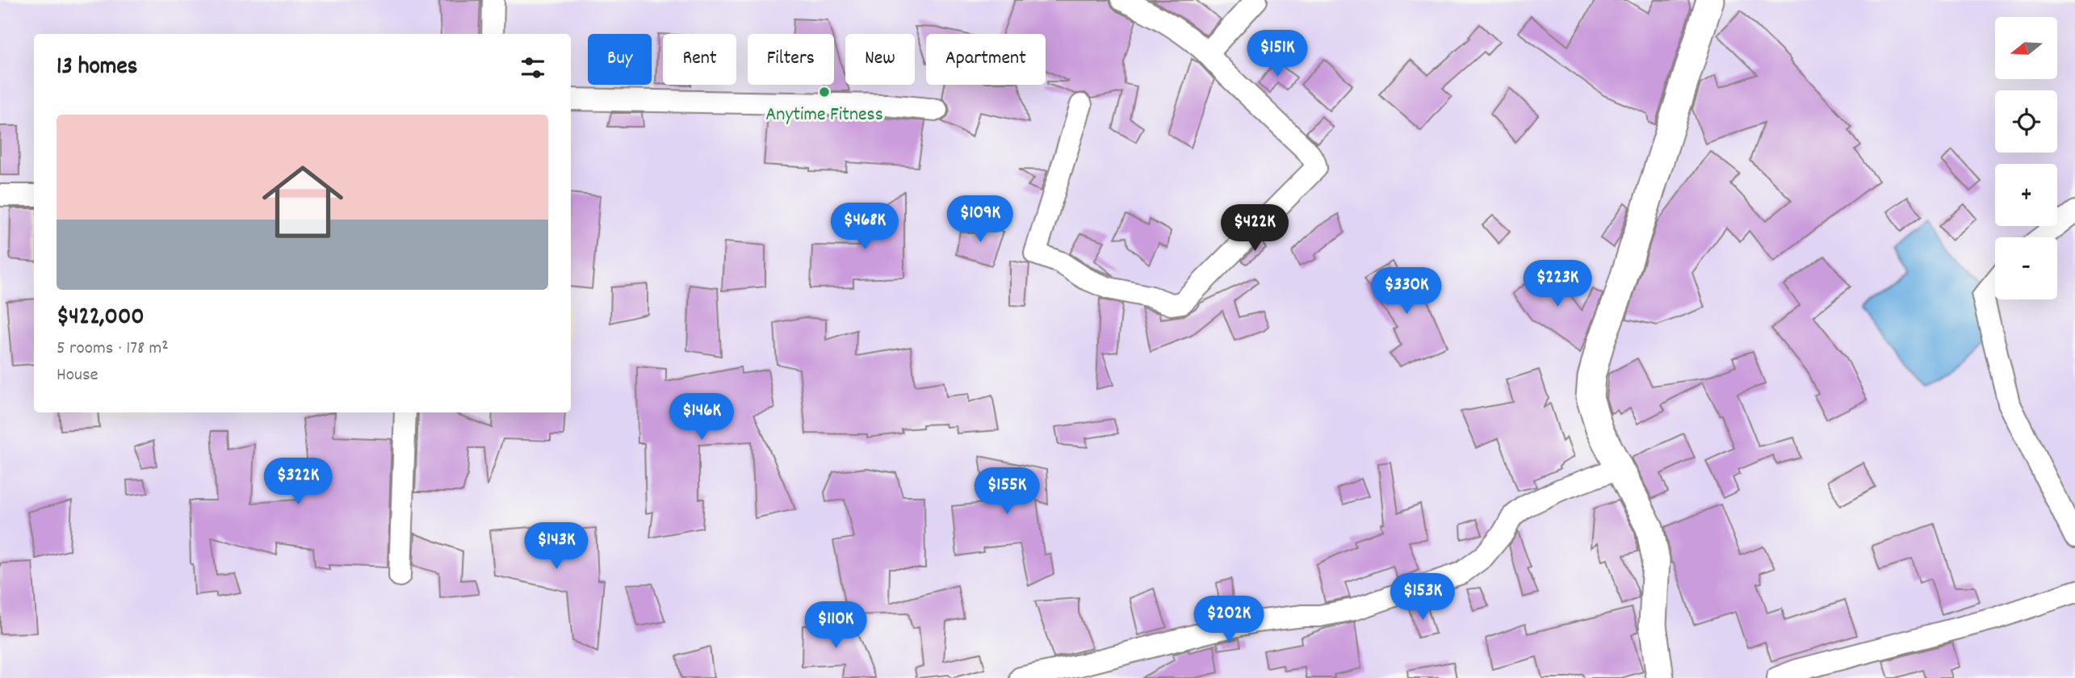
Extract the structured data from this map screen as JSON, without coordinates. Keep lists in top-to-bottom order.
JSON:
{
  "places": ["Anytime Fitness"],
  "north": "left",
  "page": {
    "map_buttons": ["+", "−"],
    "price": [
      "$151K",
      "$109K",
      "$468K",
      "$422K",
      "$223K",
      "$330K",
      "$146K",
      "$322K",
      "$155K",
      "$143K",
      "$153K",
      "$202K",
      "$110K"
    ],
    "chip": [
      "Buy",
      "Rent",
      "Filters",
      "New",
      "Apartment"
    ],
    "heading": "13 homes",
    "list": [
      {
        "name": "$422,000",
        "note": "5 rooms · 178 m² · House"
      }
    ]
  }
}
